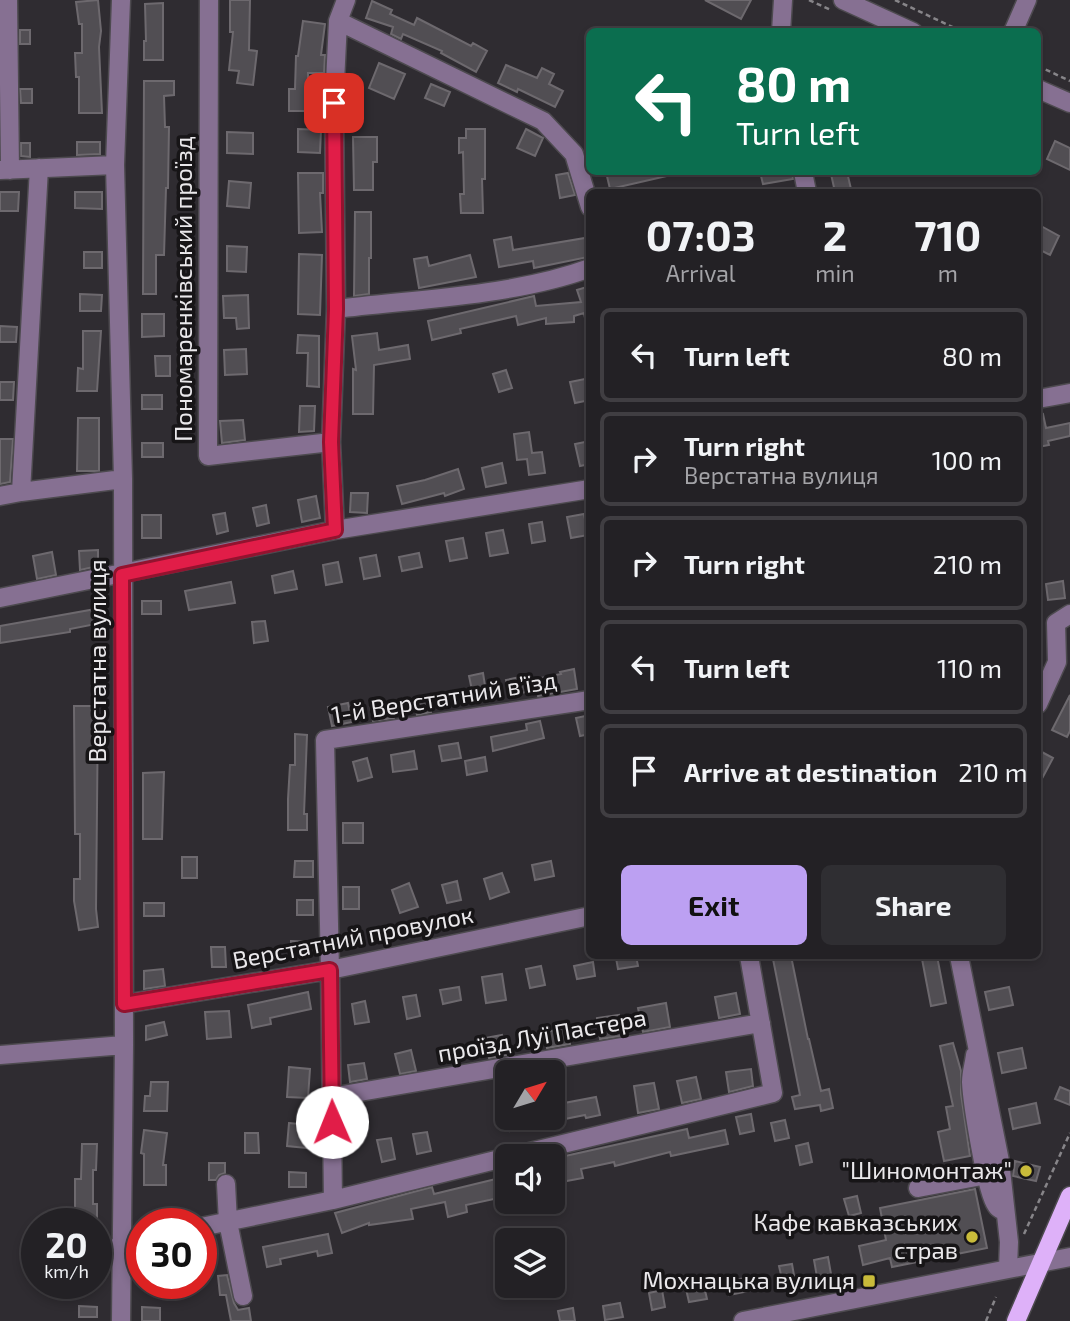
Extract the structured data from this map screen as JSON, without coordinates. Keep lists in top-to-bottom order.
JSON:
{
  "streets": {
    "street": [
      "Пономаренківський проїзд",
      "Верстатна вулиця",
      "1-й Верстатний в’їзд",
      "Верстатний провулок",
      "проїзд Луї Пастера"
    ]
  },
  "crossings": [
    ["Верстатна вулиця", "Верстатний провулок"],
    ["1-й Верстатний в’їзд", "Верстатний провулок"]
  ],
  "places": {
    "other": ["\"Шиномонтаж\"", "Кафе кавказських страв"],
    "transit": ["Мохнацька вулиця"]
  },
  "north": "top right",
  "page": {
    "turn": ["80 m", "Turn left"],
    "eta": [
      "07:03",
      "Arrival",
      "2",
      "min",
      "710",
      "m"
    ],
    "list": [
      {
        "name": "Turn left",
        "value": "80 m"
      },
      {
        "name": "Turn right",
        "note": "Верстатна вулиця",
        "value": "100 m"
      },
      {
        "name": "Turn right",
        "value": "210 m"
      },
      {
        "name": "Turn left",
        "value": "110 m"
      },
      {
        "name": "Arrive at destination",
        "value": "210 m"
      }
    ],
    "buttons": ["Exit", "Share"],
    "speed": "20 km/h",
    "limit": "30"
  }
}
